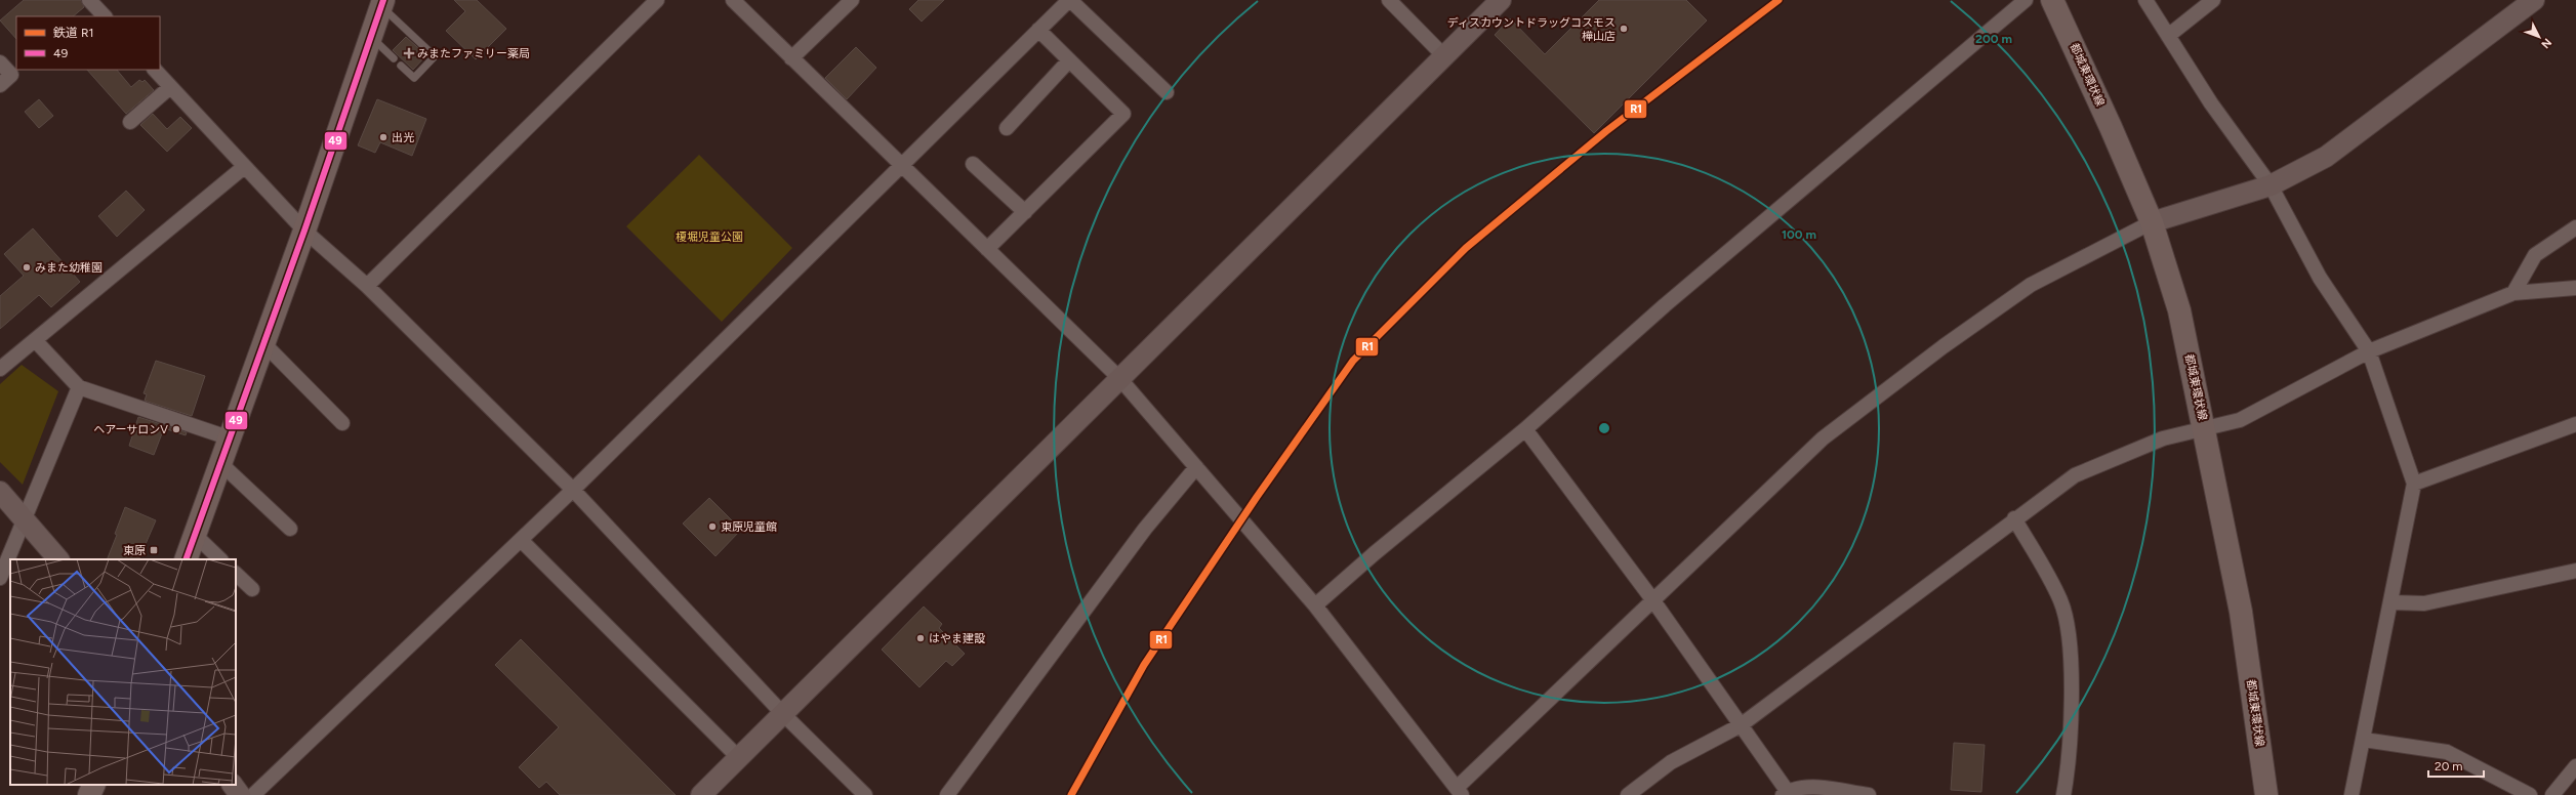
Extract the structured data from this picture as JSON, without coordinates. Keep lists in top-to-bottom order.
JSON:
{
  "streets": {
    "main road": ["都城東環状線"]
  },
  "parks": ["榎堀児童公園"],
  "places": {
    "other": [
      "ディスカウントドラッグコスモス 樺山店",
      "出光",
      "みまた幼稚園",
      "ヘアーサロンV",
      "東原児童館",
      "はやま建設"
    ],
    "health": ["みまたファミリー薬局"],
    "transit": ["東原"]
  },
  "lines": ["rail line R1", "transit line 49"],
  "legend": ["鉄道 R1", "49"],
  "scale_bar": "20 m",
  "north": "bottom right",
  "rings": ["200 m", "100 m"]
}
